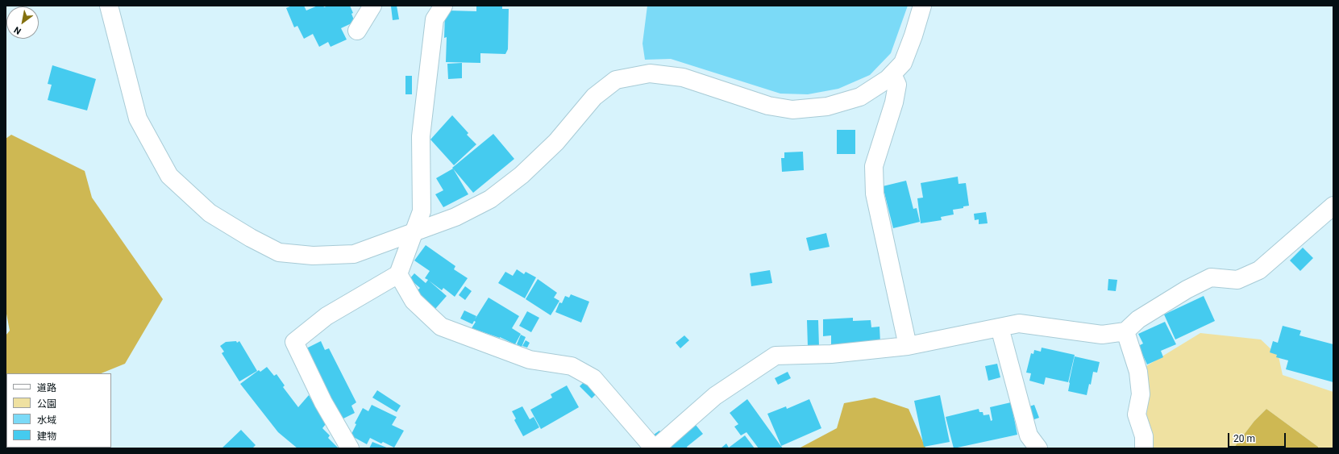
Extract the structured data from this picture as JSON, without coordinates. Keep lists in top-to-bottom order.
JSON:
{
  "legend": [
    "道路",
    "公園",
    "水域",
    "建物"
  ],
  "scale_bar": "20 m",
  "north": "bottom left"
}
